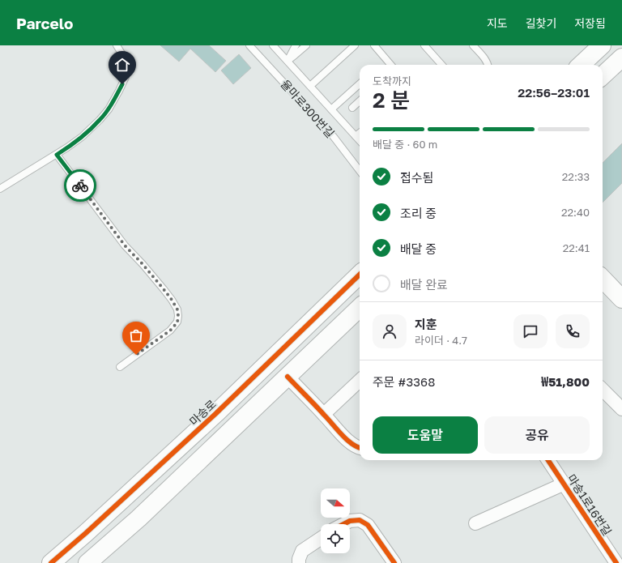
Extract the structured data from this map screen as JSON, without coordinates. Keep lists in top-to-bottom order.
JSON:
{
  "streets": {
    "street": ["마송로", "마송1로16번길"],
    "lane": ["율마로300번길"]
  },
  "north": "right",
  "page": {
    "header": "Parcelo",
    "nav": ["지도", "길찾기", "저장됨"],
    "heading": ["2 분", "도착까지", "22:56–23:01"],
    "panel": [
      "지훈",
      "라이더 · 4.7",
      "주문 #3368",
      "₩51,800"
    ],
    "bar": "배달 중 · 60 m",
    "list": [
      ["접수됨", "22:33"],
      ["조리 중", "22:40"],
      ["배달 중", "22:41"],
      "배달 완료"
    ],
    "buttons": ["도움말", "공유"]
  }
}
